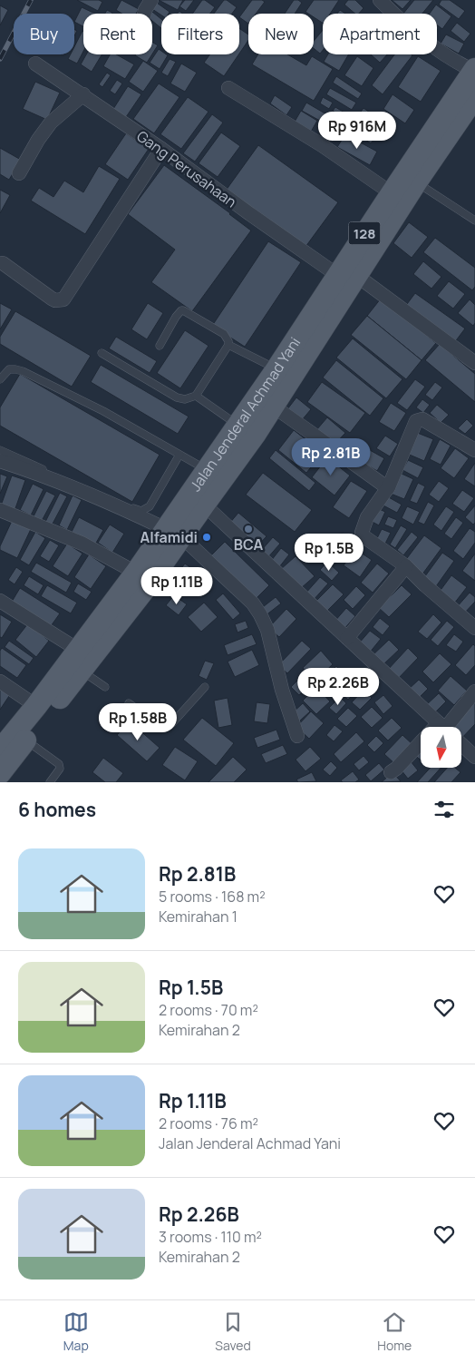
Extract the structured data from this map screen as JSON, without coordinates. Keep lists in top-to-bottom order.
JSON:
{
  "streets": {
    "main road": ["128", "Jalan Jenderal Achmad Yani"],
    "street": ["Gang Perusahaan"]
  },
  "crossings": [
    ["Gang Perusahaan", "Jalan Jenderal Achmad Yani"]
  ],
  "places": ["BCA", "Alfamidi"],
  "north": "bottom",
  "page": {
    "chip": [
      "Buy",
      "Rent",
      "Filters",
      "New",
      "Apartment"
    ],
    "price": [
      "Rp 916M",
      "Rp 2.81B",
      "Rp 1.5B",
      "Rp 1.11B",
      "Rp 2.26B",
      "Rp 1.58B"
    ],
    "heading": "6 homes",
    "list": [
      {
        "name": "Rp 2.81B",
        "note": "5 rooms · 168 m² · Kemirahan 1"
      },
      {
        "name": "Rp 1.5B",
        "note": "2 rooms · 70 m² · Kemirahan 2"
      },
      {
        "name": "Rp 1.11B",
        "note": "2 rooms · 76 m² · Jalan Jenderal Achmad Yani"
      },
      {
        "name": "Rp 2.26B",
        "note": "3 rooms · 110 m² · Kemirahan 2"
      }
    ],
    "tabs": ["Map", "Saved", "Home"]
  }
}
